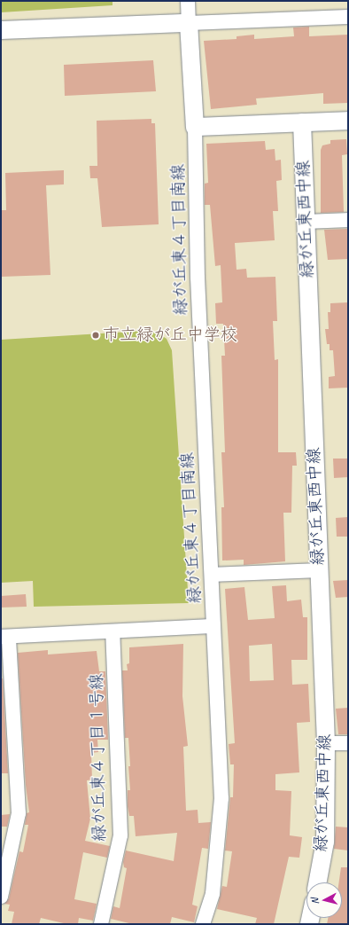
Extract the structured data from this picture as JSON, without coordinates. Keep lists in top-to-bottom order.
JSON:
{
  "streets": {
    "street": ["緑が丘東西中線", "緑が丘東４丁目南線", "緑が丘東４丁目１号線"]
  },
  "places": ["市立緑が丘中学校"],
  "north": "left"
}
